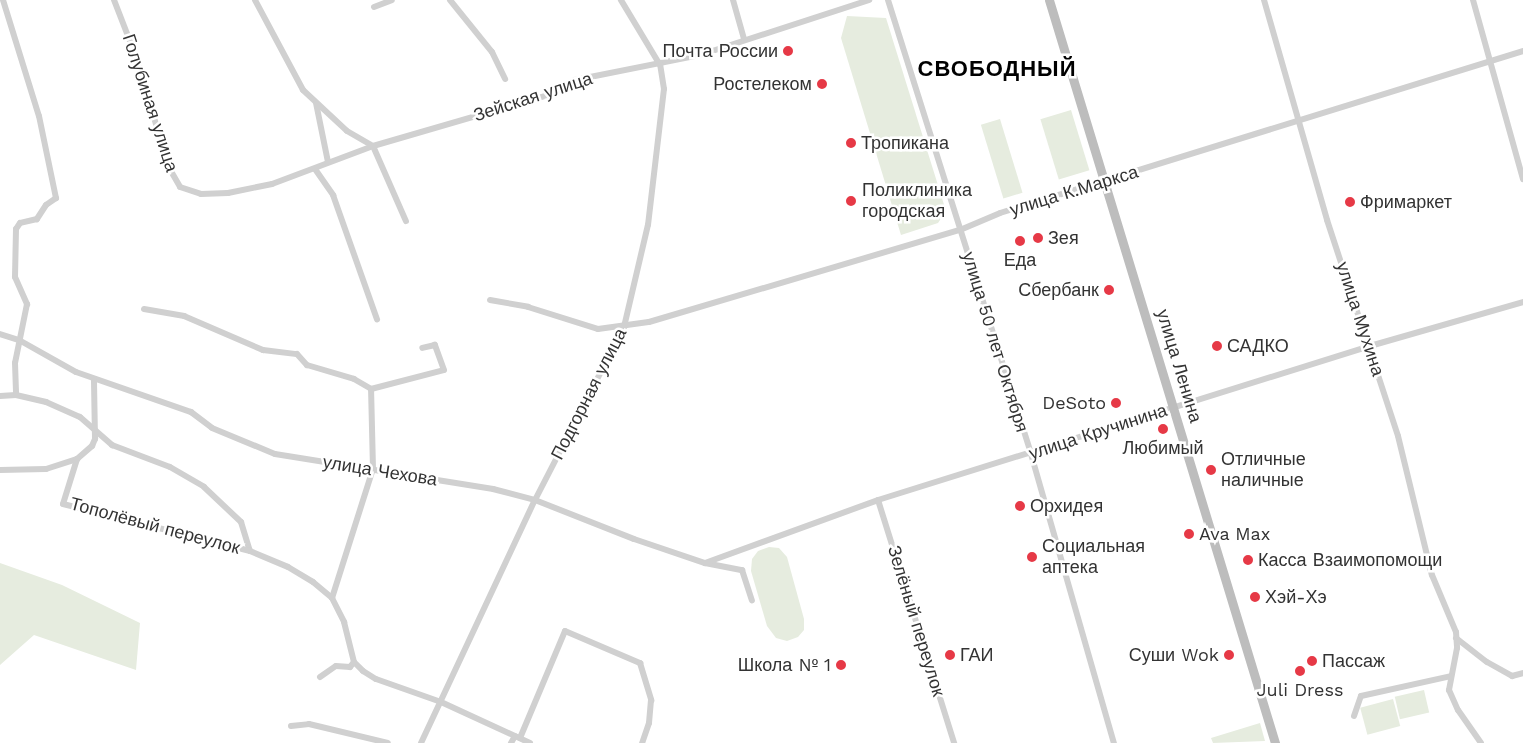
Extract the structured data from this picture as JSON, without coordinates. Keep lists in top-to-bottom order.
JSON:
{
  "streets": {
    "main road": ["улица Ленина"],
    "street": [
      "Зейская улица",
      "Голубиная улица",
      "улица К.Маркса",
      "улица Мухина",
      "улица 50 лет Октября",
      "Подгорная улица",
      "улица Кручинина",
      "улица Чехова",
      "Тополёвый переулок",
      "Зелёный переулок"
    ]
  },
  "crossings": [
    ["Зейская улица", "Голубиная улица"],
    ["Зейская улица", "Подгорная улица"],
    ["улица К.Маркса", "улица Мухина"],
    ["улица К.Маркса", "улица 50 лет Октября"],
    ["улица К.Маркса", "улица Ленина"],
    ["улица К.Маркса", "Подгорная улица"],
    ["улица Мухина", "улица Кручинина"],
    ["улица 50 лет Октября", "улица Кручинина"],
    ["улица Ленина", "улица Кручинина"],
    ["Подгорная улица", "улица Чехова"],
    ["улица Кручинина", "улица Чехова"],
    ["улица Кручинина", "Зелёный переулок"]
  ],
  "districts": ["СВОБОДНЫЙ"],
  "places": [
    "Почта России",
    "Ростелеком",
    "Тропикана",
    "Поликлиника городская",
    "Фримаркет",
    "Зея",
    "Еда",
    "Сбербанк",
    "САДКО",
    "DeSoto",
    "Любимый",
    "Отличные наличные",
    "Орхидея",
    "Ava Max",
    "Социальная аптека",
    "Касса Взаимопомощи",
    "Хэй-Хэ",
    "ГАИ",
    "Суши Wok",
    "Пассаж",
    "Школа № 1",
    "Juli Dress"
  ]
}
